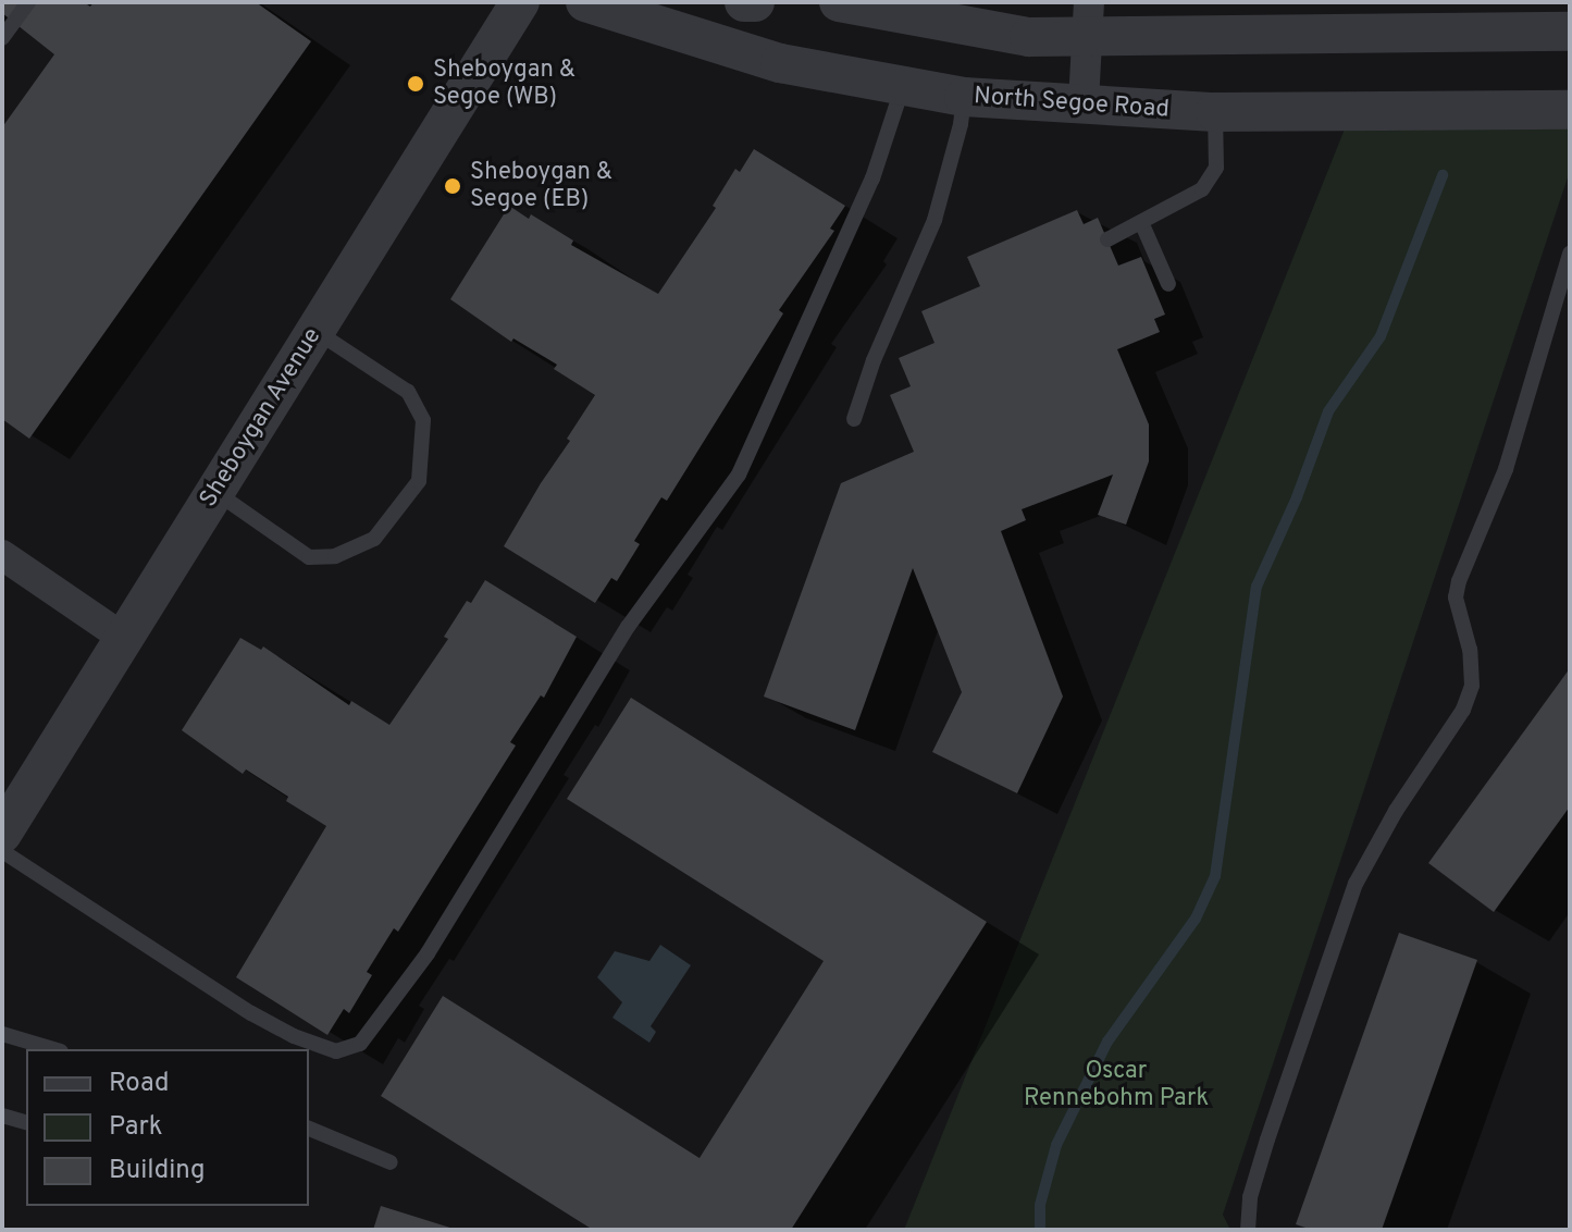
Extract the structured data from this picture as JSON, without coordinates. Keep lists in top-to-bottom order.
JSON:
{
  "streets": {
    "street": ["North Segoe Road", "Sheboygan Avenue"]
  },
  "parks": ["Oscar Rennebohm Park"],
  "places": ["Sheboygan & Segoe (WB)", "Sheboygan & Segoe (EB)"],
  "legend": ["Road", "Park", "Building"]
}
